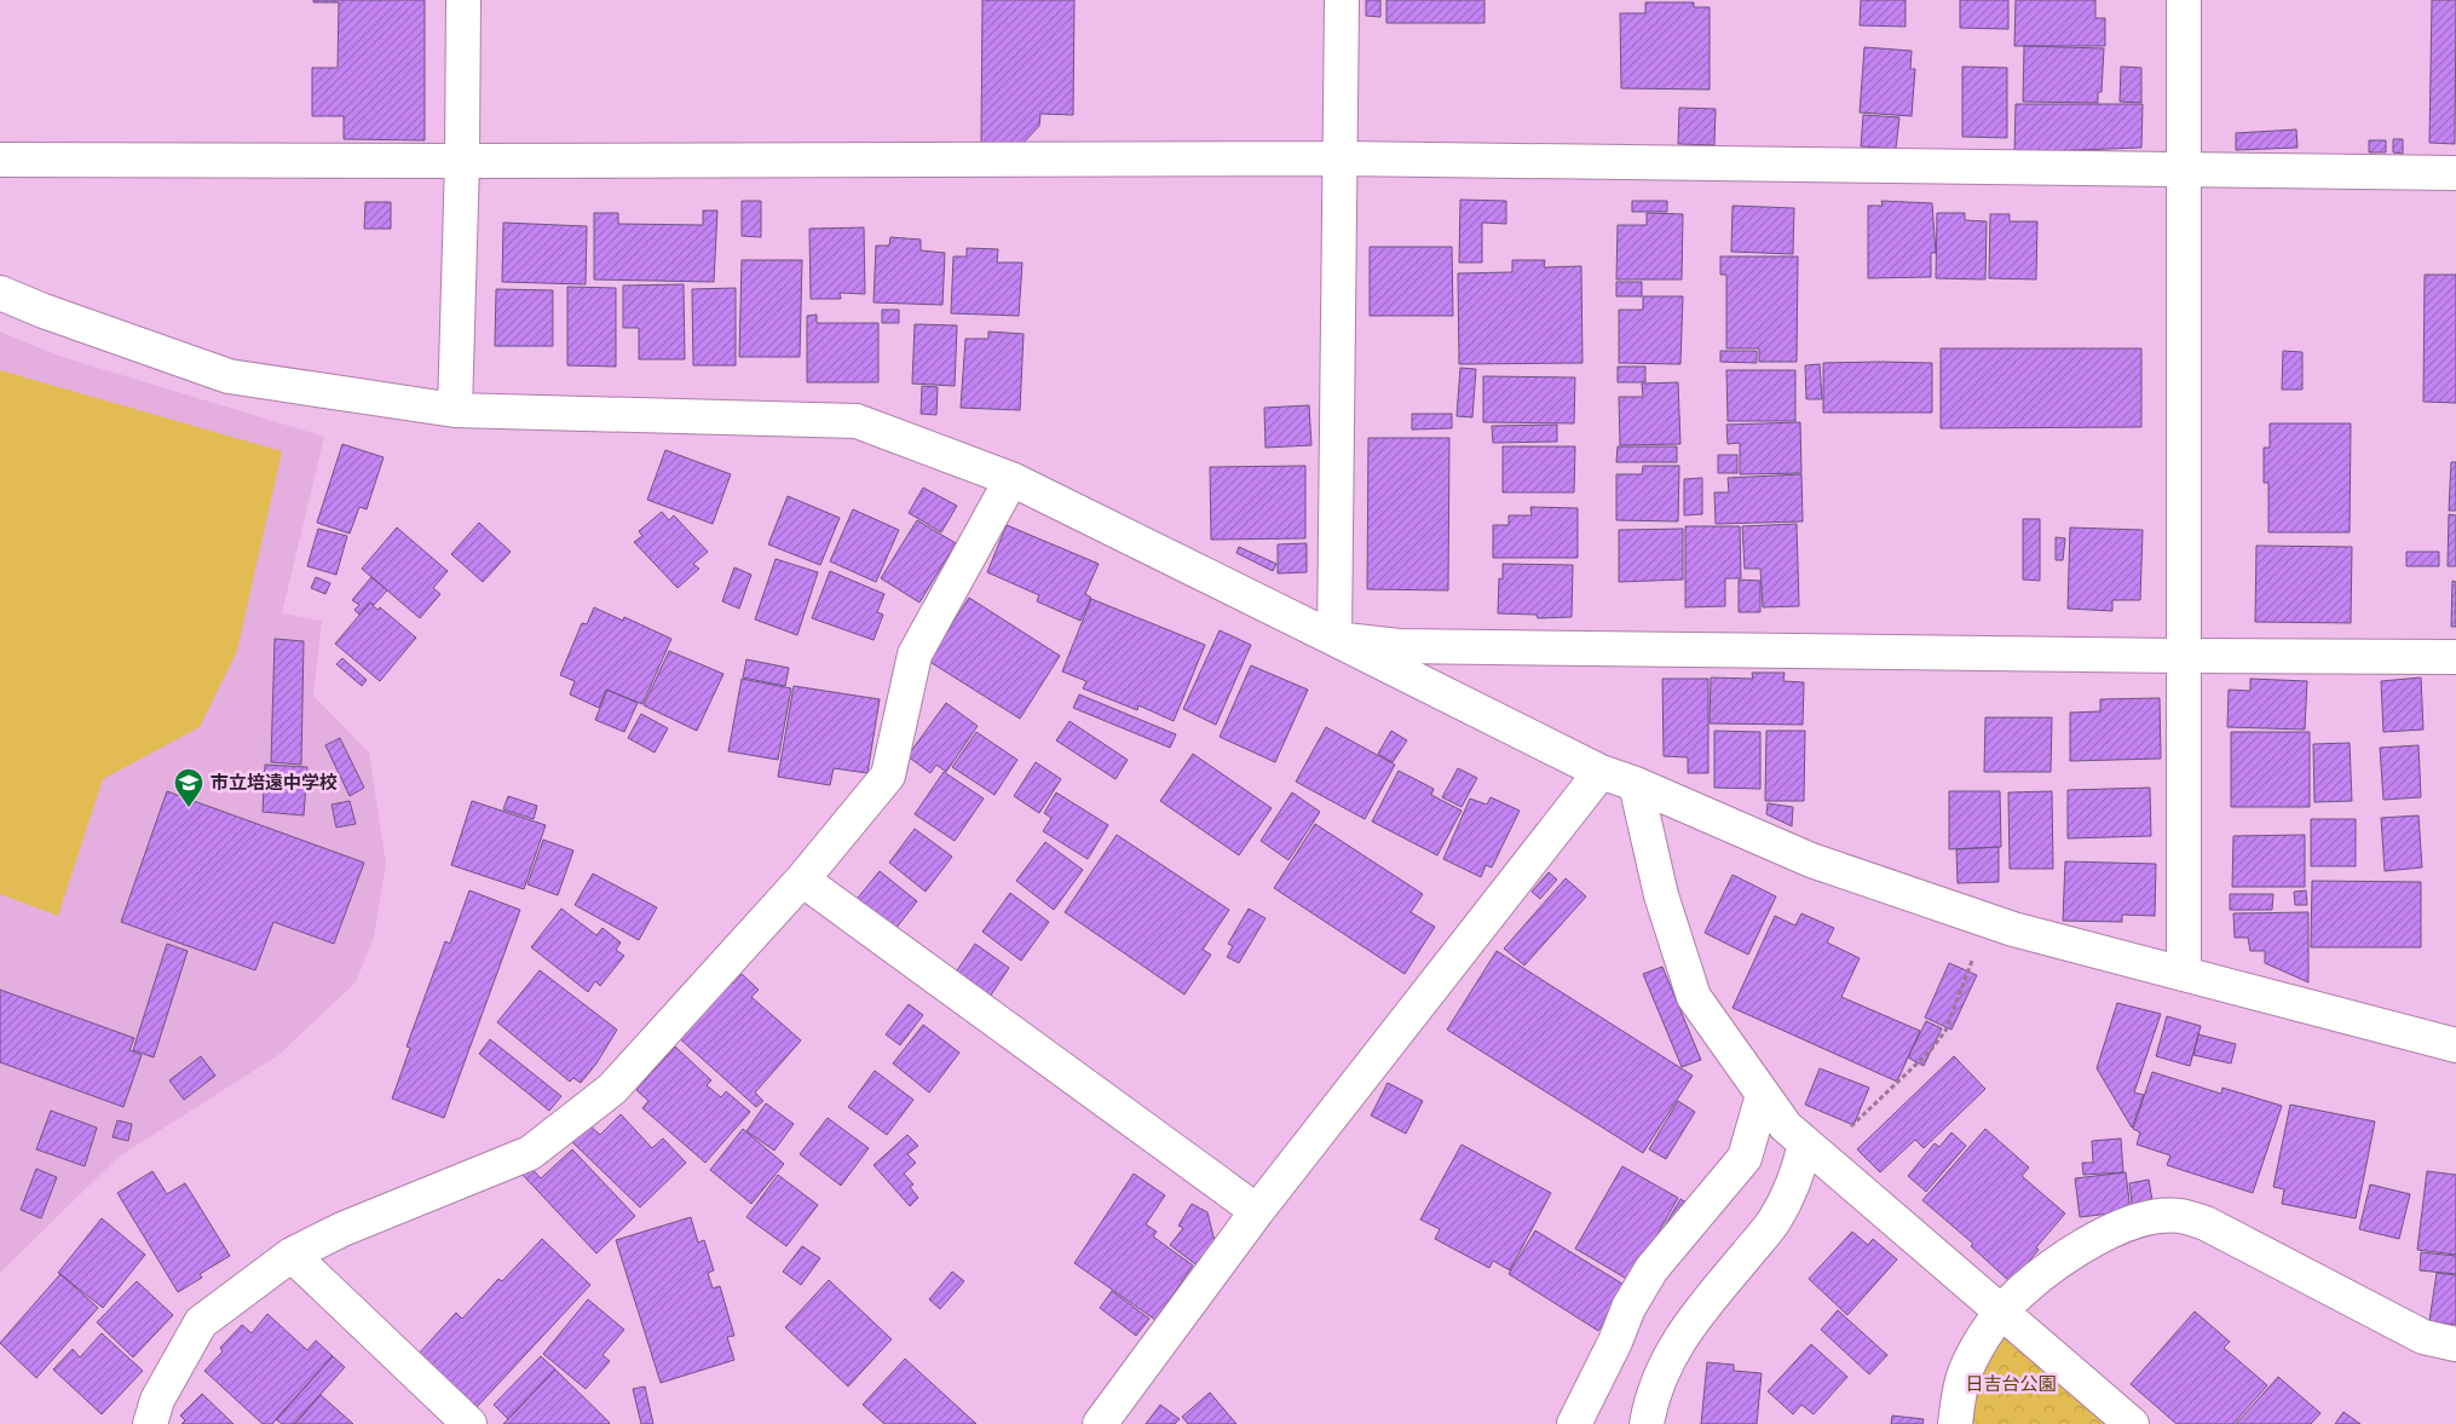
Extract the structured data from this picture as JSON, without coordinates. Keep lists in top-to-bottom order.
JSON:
{
  "parks": ["日吉台公園"],
  "places": {
    "school or university": ["市立培遠中学校"]
  }
}
